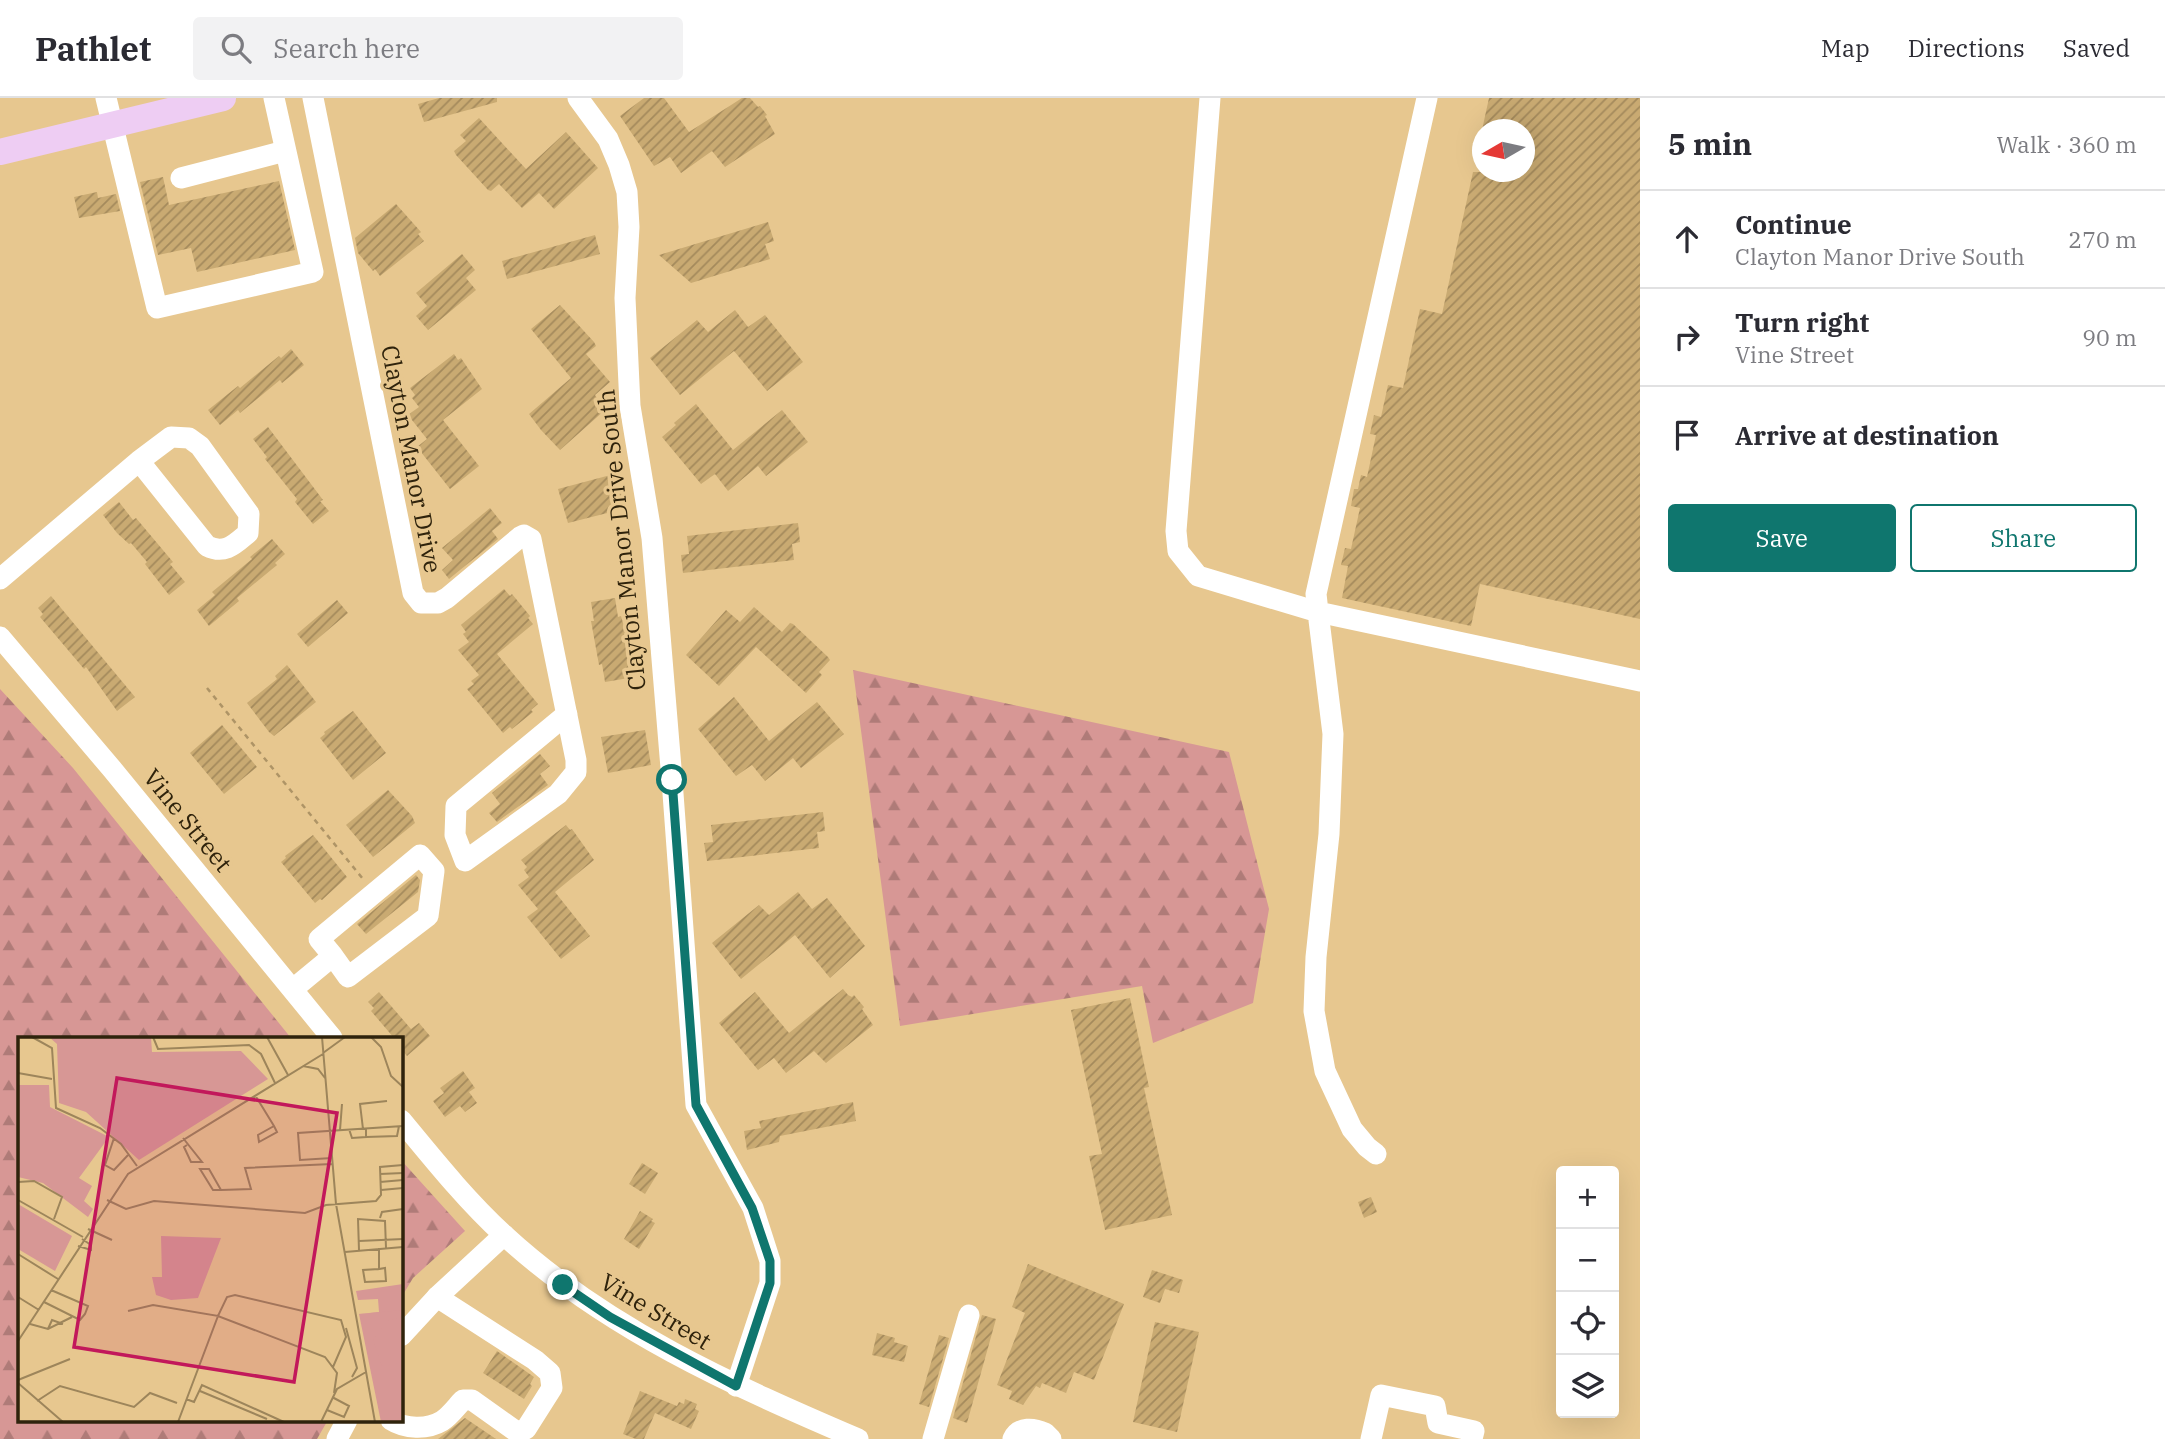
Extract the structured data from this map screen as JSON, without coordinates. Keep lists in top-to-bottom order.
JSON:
{
  "streets": {
    "street": ["Clayton Manor Drive", "Clayton Manor Drive South", "Vine Street"]
  },
  "crossings": [
    ["Clayton Manor Drive South", "Vine Street"]
  ],
  "north": "left",
  "page": {
    "header": "Pathlet",
    "search": "Search here",
    "nav": ["Map", "Directions", "Saved"],
    "heading": ["5 min", "Walk · 360 m"],
    "list": [
      ["Continue", "Clayton Manor Drive South", "270 m"],
      ["Turn right", "Vine Street", "90 m"],
      "Arrive at destination"
    ],
    "buttons": ["Save", "Share"],
    "map_buttons": ["+", "−"]
  }
}
